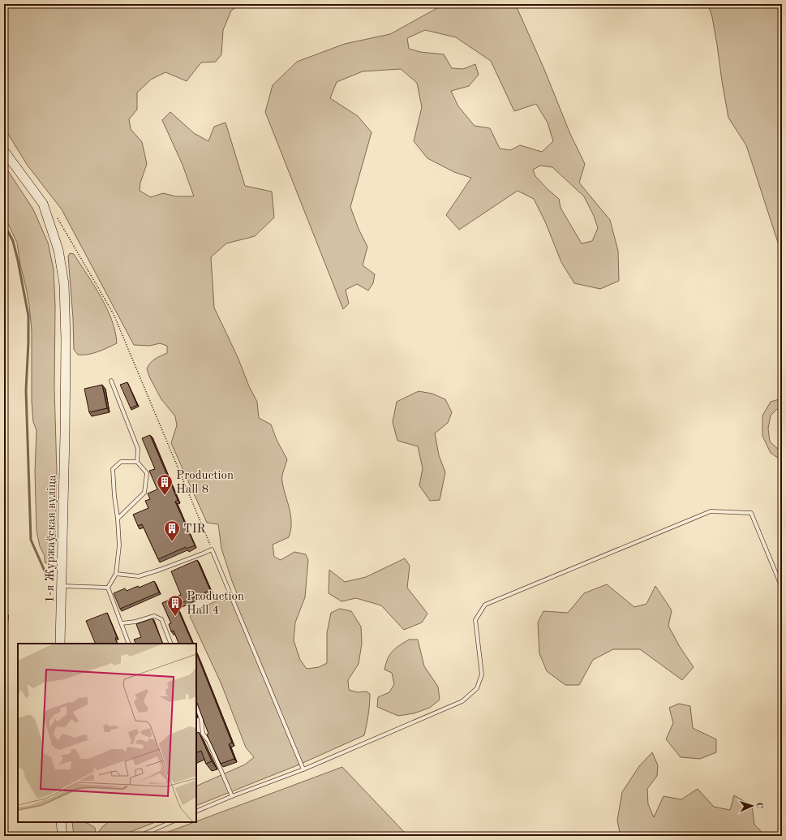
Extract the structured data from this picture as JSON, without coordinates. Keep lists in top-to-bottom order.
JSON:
{
  "streets": {
    "street": ["1-я Журжаўская вуліца"]
  },
  "places": {
    "building": ["Production Hall 8", "TIR", "Production Hall 4"]
  },
  "north": "right"
}
